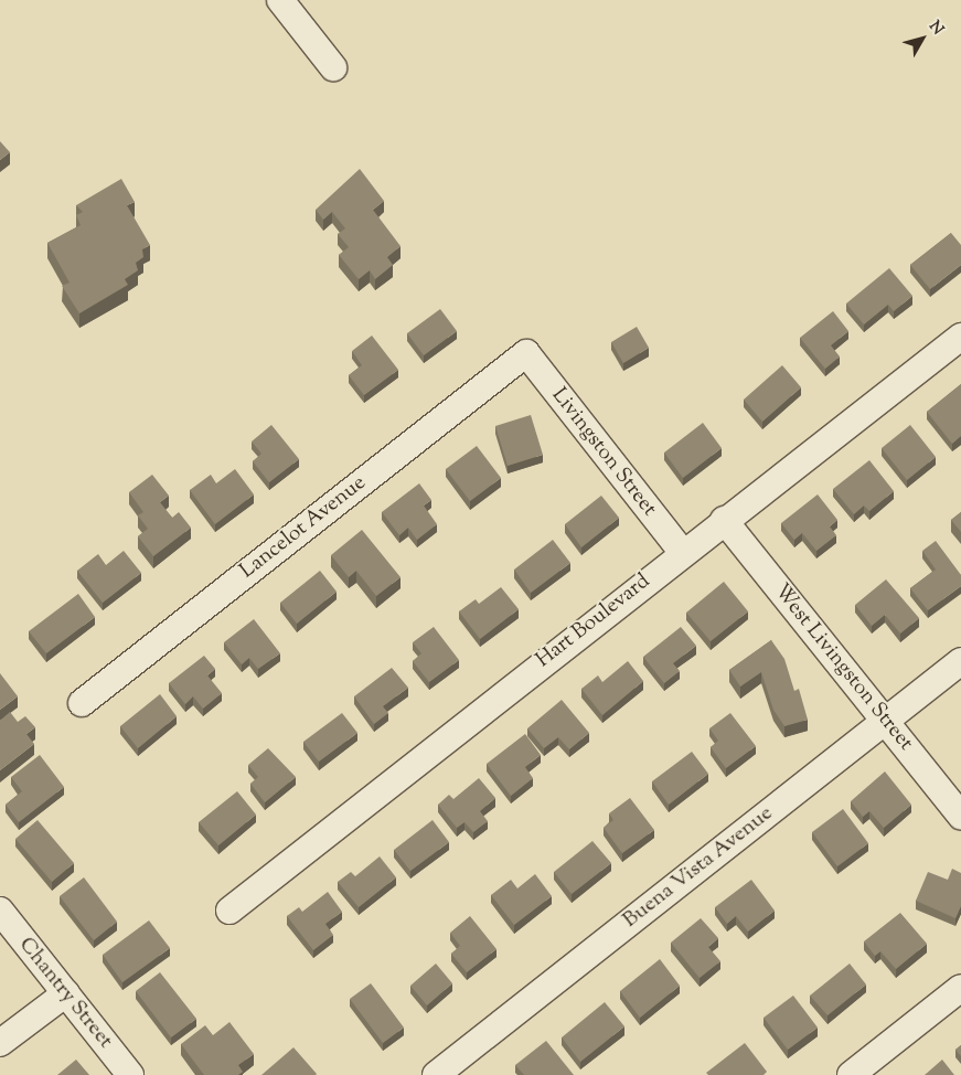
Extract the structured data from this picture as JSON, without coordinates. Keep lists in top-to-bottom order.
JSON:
{
  "streets": {
    "street": [
      "Livingston Street",
      "Lancelot Avenue",
      "Hart Boulevard",
      "West Livingston Street",
      "Buena Vista Avenue",
      "Chantry Street"
    ]
  },
  "crossings": [
    ["Livingston Street", "Lancelot Avenue"],
    ["Livingston Street", "Hart Boulevard"],
    ["Hart Boulevard", "West Livingston Street"],
    ["West Livingston Street", "Buena Vista Avenue"]
  ],
  "north": "top right"
}
